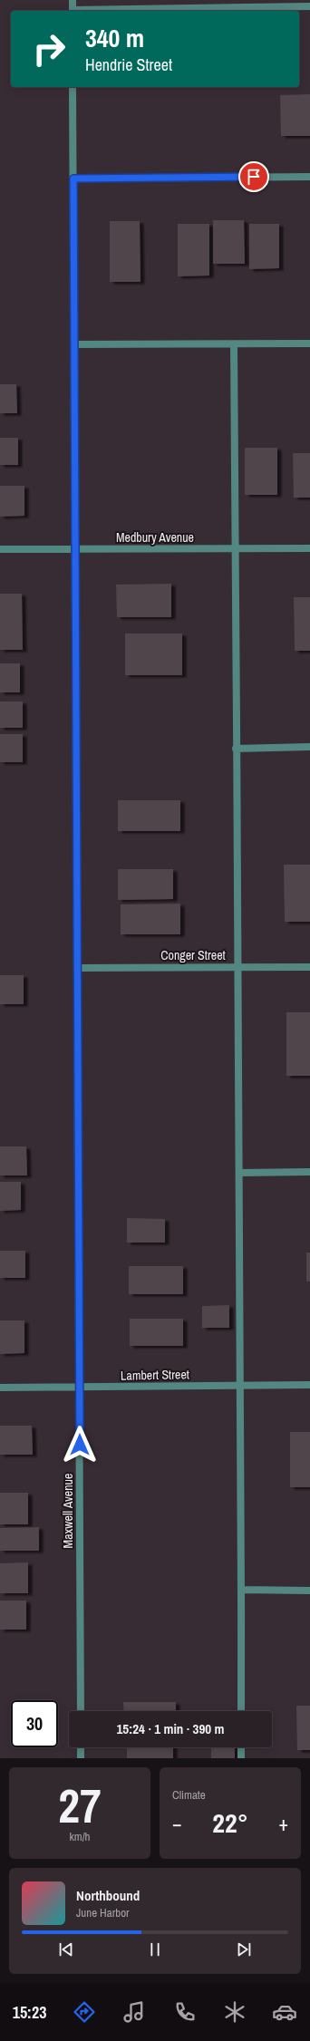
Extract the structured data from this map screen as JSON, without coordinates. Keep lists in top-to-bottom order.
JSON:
{
  "streets": {
    "street": [
      "Medbury Avenue",
      "Conger Street",
      "Lambert Street",
      "Maxwell Avenue"
    ]
  },
  "crossings": [
    ["Medbury Avenue", "Maxwell Avenue"],
    ["Conger Street", "Maxwell Avenue"],
    ["Lambert Street", "Maxwell Avenue"]
  ],
  "page": {
    "turn": ["340 m", "Hendrie Street"],
    "limit": "30",
    "trip": "15:24 · 1 min · 390 m",
    "tile": [
      ["27", "km/h"],
      "Climate"
    ],
    "heat": ["−", "22°", "+"],
    "song": ["Northbound", "June Harbor"],
    "tabs": "15:23"
  }
}
